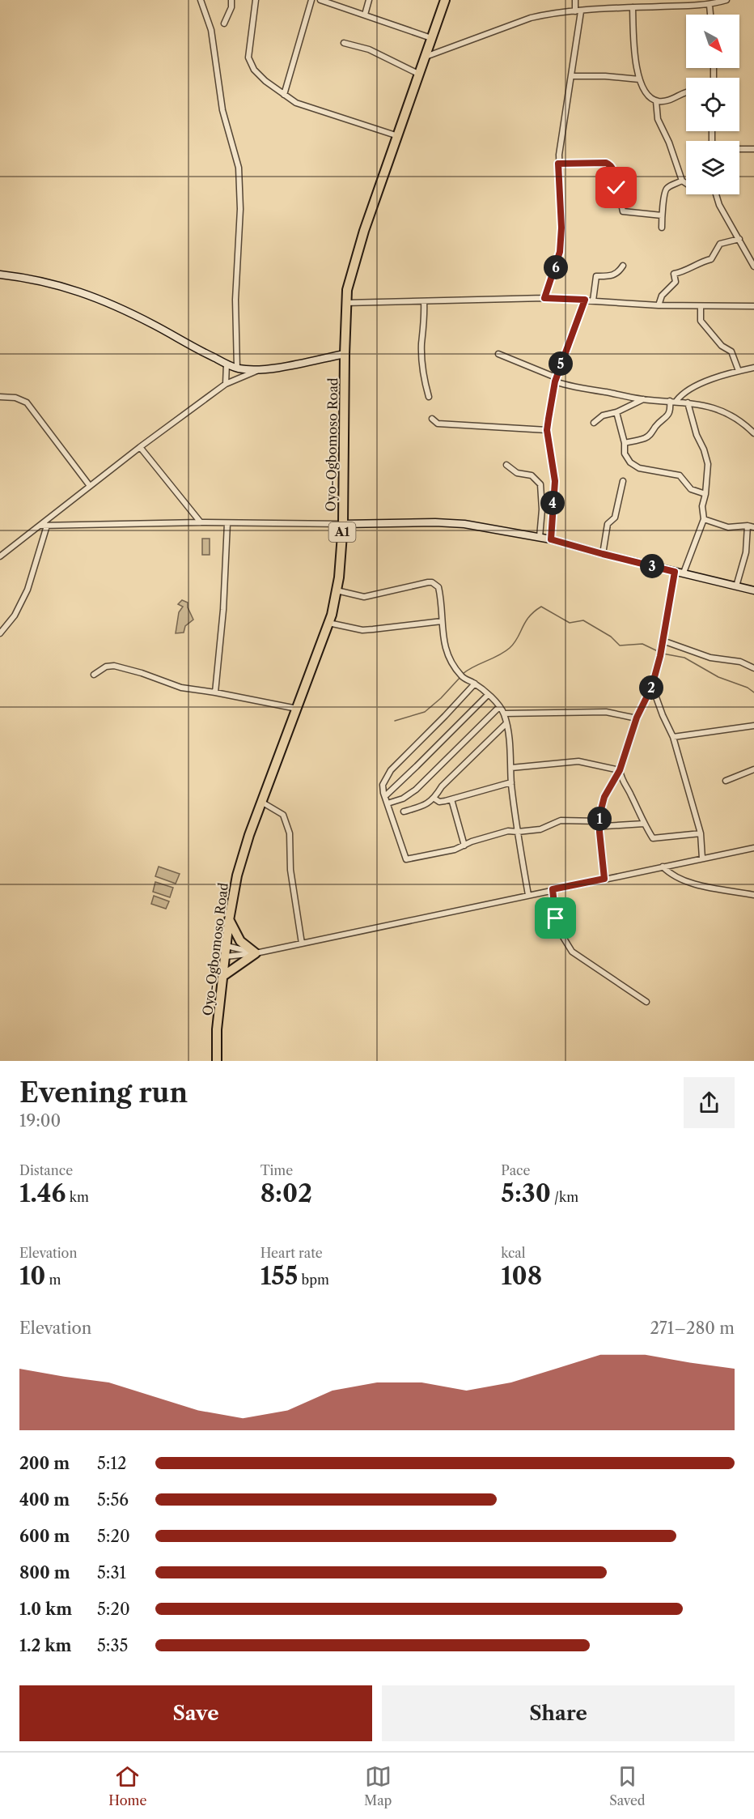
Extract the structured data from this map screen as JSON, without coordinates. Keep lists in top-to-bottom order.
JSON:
{
  "streets": {
    "highway": ["Oyo-Ogbomoso Road", "A1"]
  },
  "north": "bottom right",
  "page": {
    "pins": [
      "6",
      "5",
      "4",
      "3",
      "2",
      "1"
    ],
    "heading": ["Evening run", "19:00"],
    "stats": [
      ["Distance", "1.46 km"],
      ["Time", "8:02"],
      ["Pace", "5:30 /km"],
      ["Elevation", "10 m"],
      ["Heart rate", "155 bpm"],
      ["kcal", "108"]
    ],
    "chart": ["Elevation", "271–280 m"],
    "list": [
      {
        "name": "200 m",
        "note": "5:12"
      },
      {
        "name": "400 m",
        "note": "5:56"
      },
      {
        "name": "600 m",
        "note": "5:20"
      },
      {
        "name": "800 m",
        "note": "5:31"
      },
      {
        "name": "1.0 km",
        "note": "5:20"
      },
      {
        "name": "1.2 km",
        "note": "5:35"
      }
    ],
    "buttons": ["Save", "Share"],
    "tabs": ["Home", "Map", "Saved"]
  }
}
